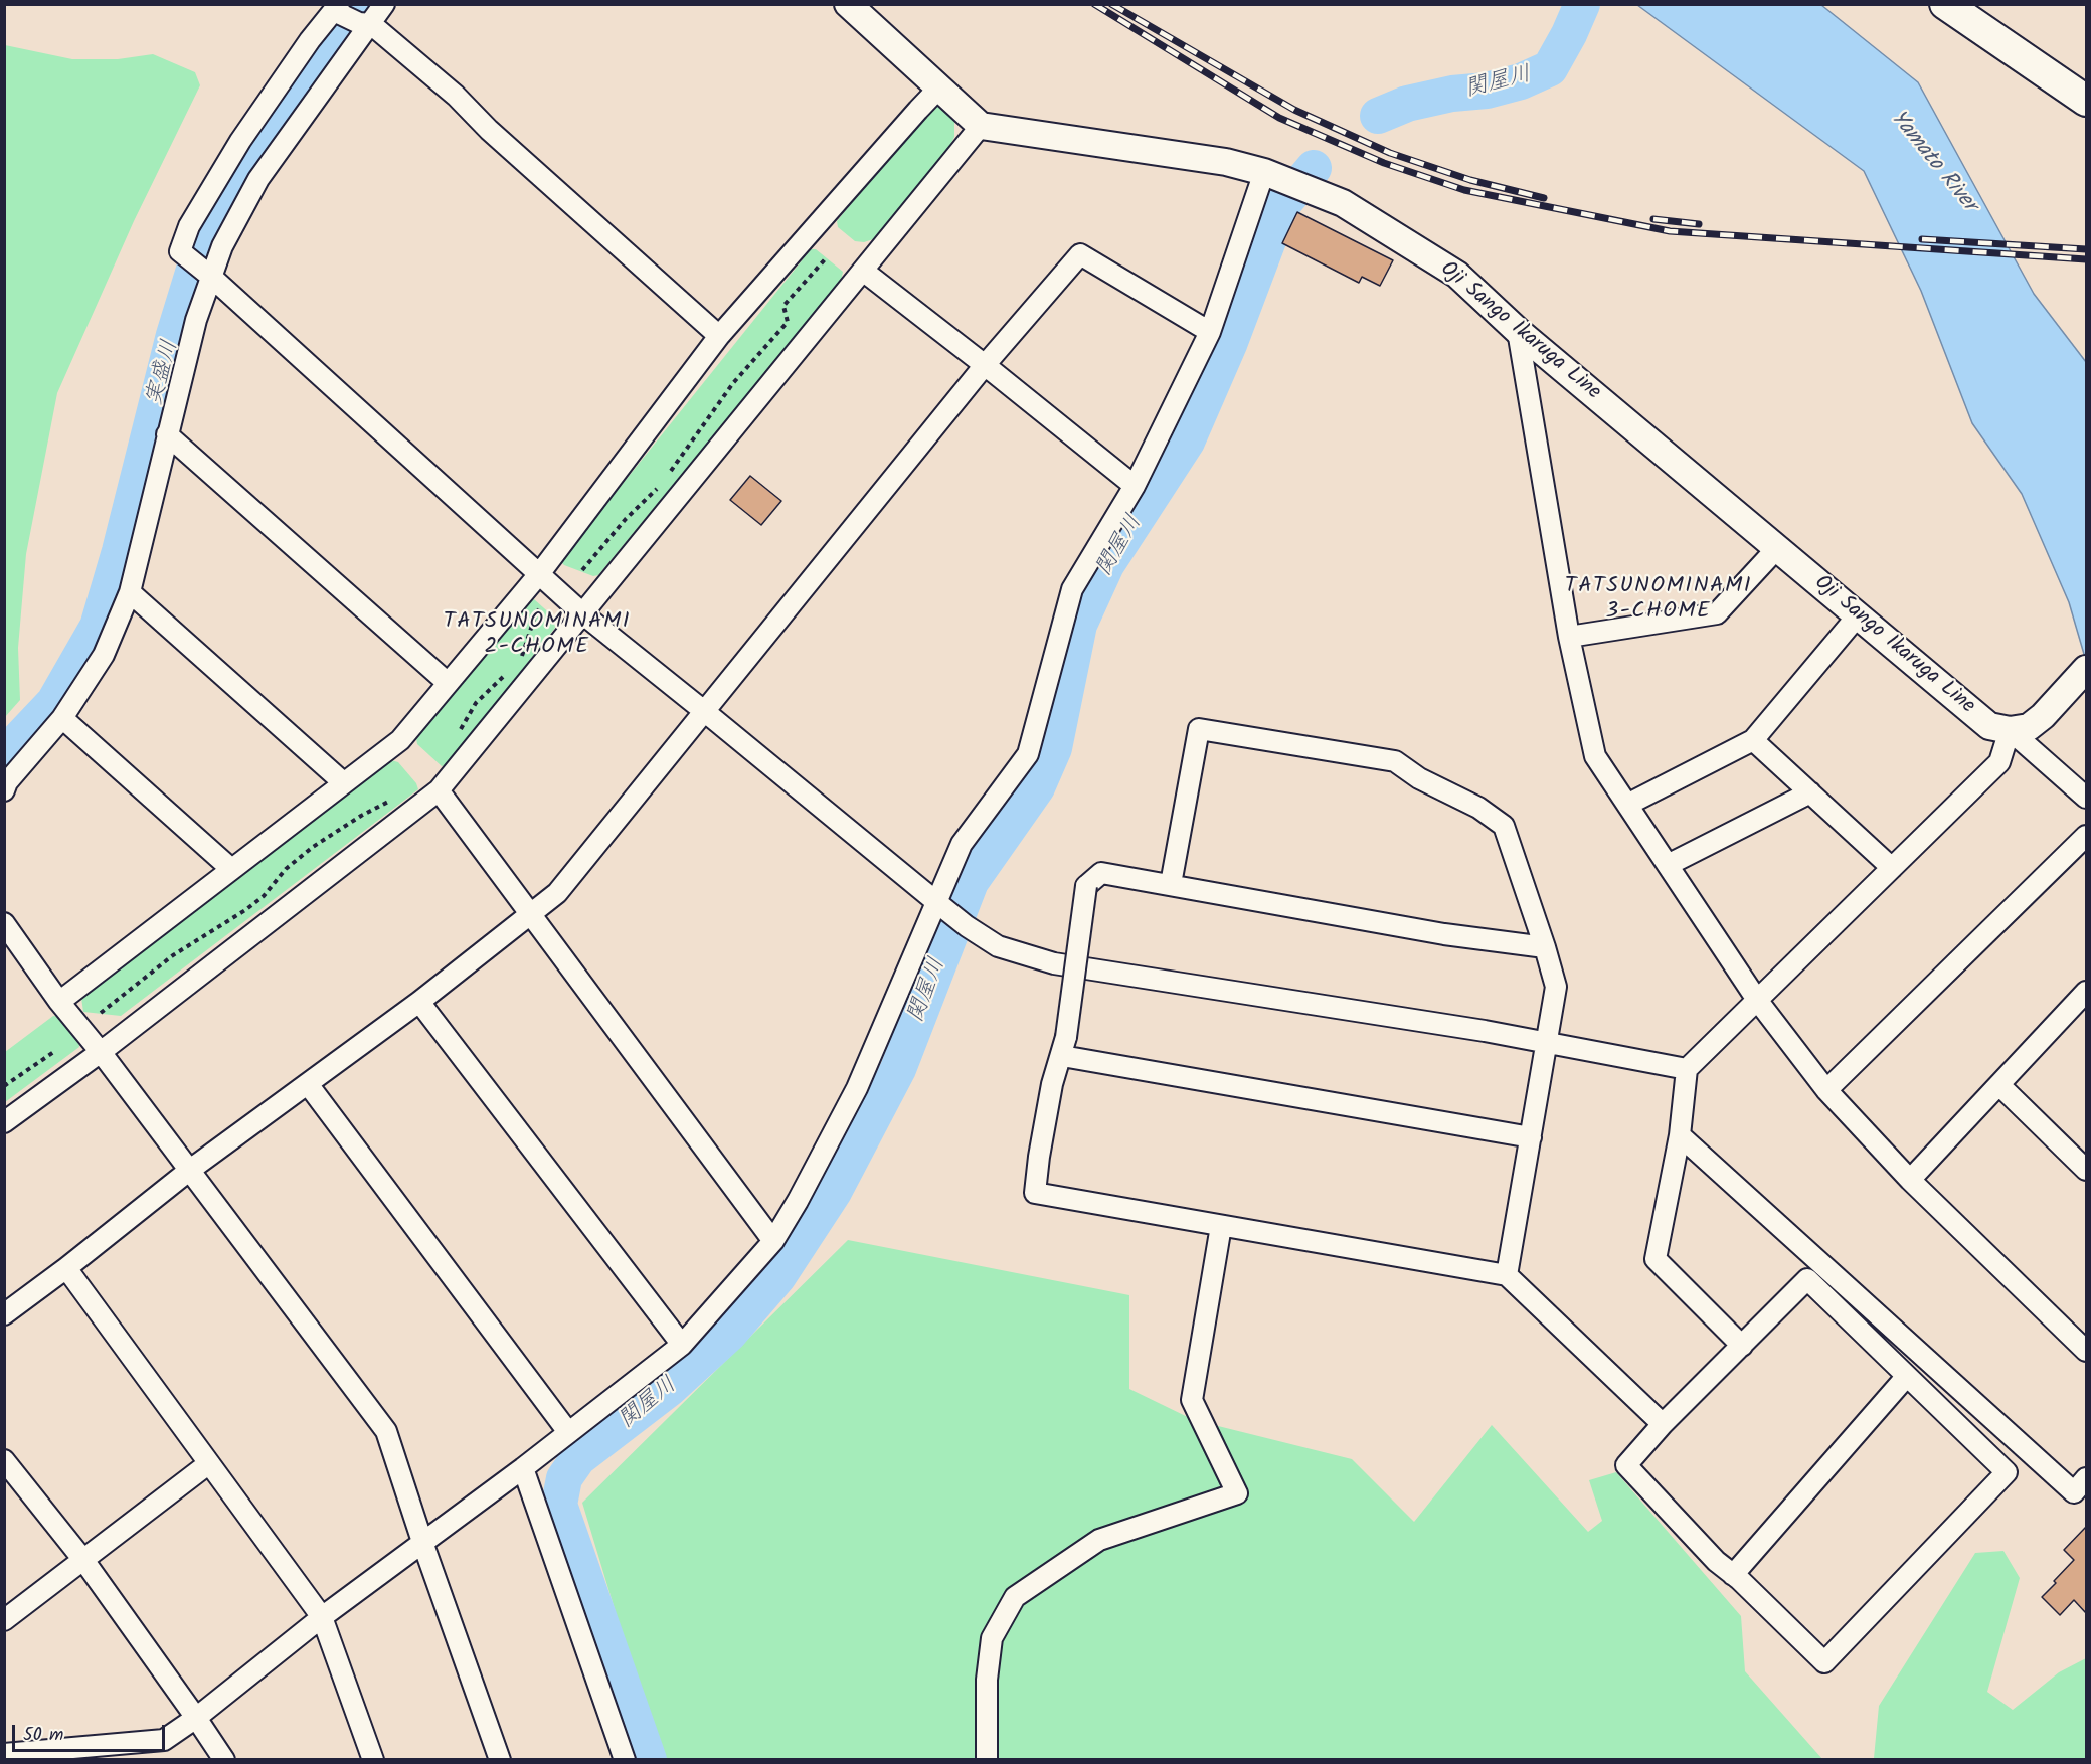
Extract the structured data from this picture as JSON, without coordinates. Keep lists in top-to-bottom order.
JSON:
{
  "streets": {
    "main road": ["Oji Sango Ikaruga Line"]
  },
  "districts": ["TATSUNOMINAMI 3-CHOME", "TATSUNOMINAMI 2-CHOME"],
  "water": ["関屋川", "Yamato River", "実盛川"],
  "scale_bar": "50 m"
}
